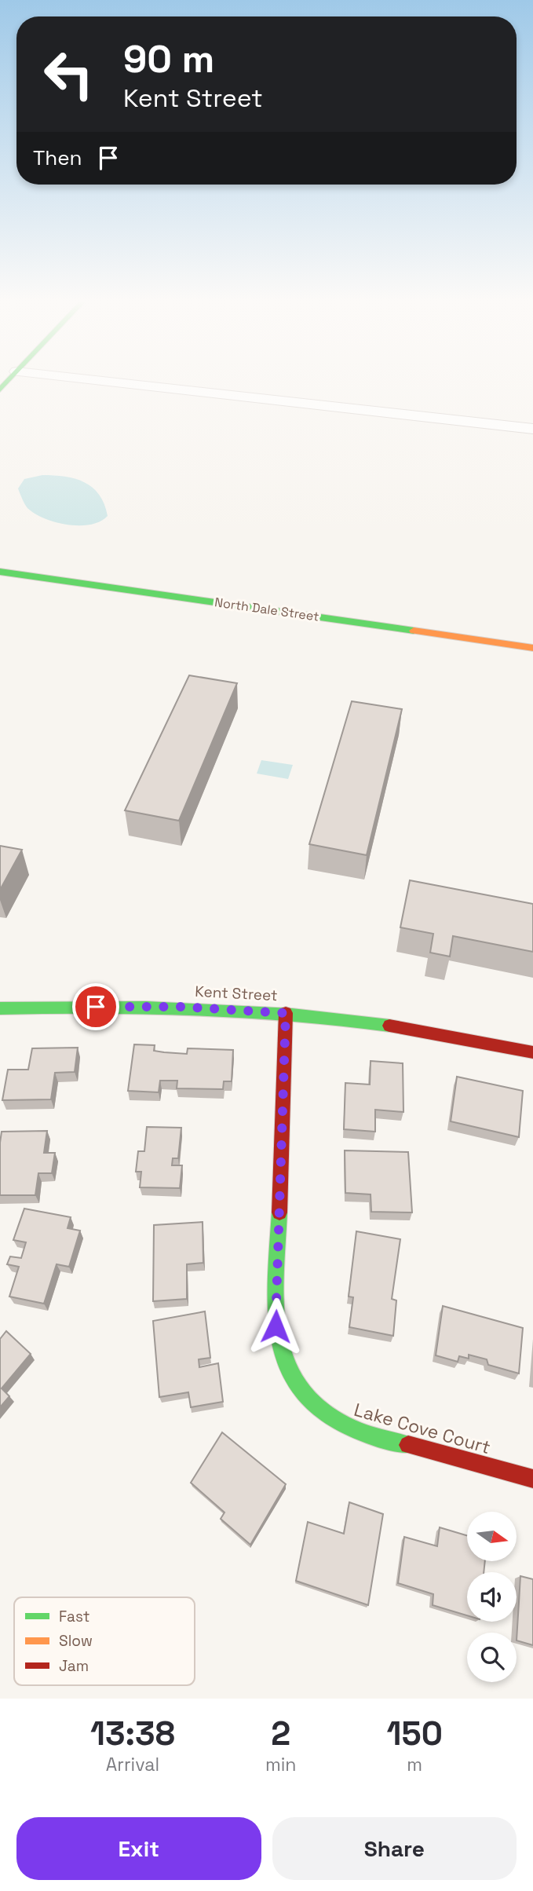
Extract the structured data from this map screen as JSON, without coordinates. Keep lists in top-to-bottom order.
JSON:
{
  "streets": {
    "street": ["North Dale Street", "Kent Street", "Lake Cove Court"]
  },
  "crossings": [
    ["Kent Street", "Lake Cove Court"]
  ],
  "legend": ["Fast", "Slow", "Jam"],
  "north": "right",
  "page": {
    "turn": ["90 m", "Kent Street"],
    "then": "Then",
    "eta": [
      "13:38",
      "Arrival",
      "2",
      "min",
      "150",
      "m"
    ],
    "buttons": ["Exit", "Share"]
  }
}
